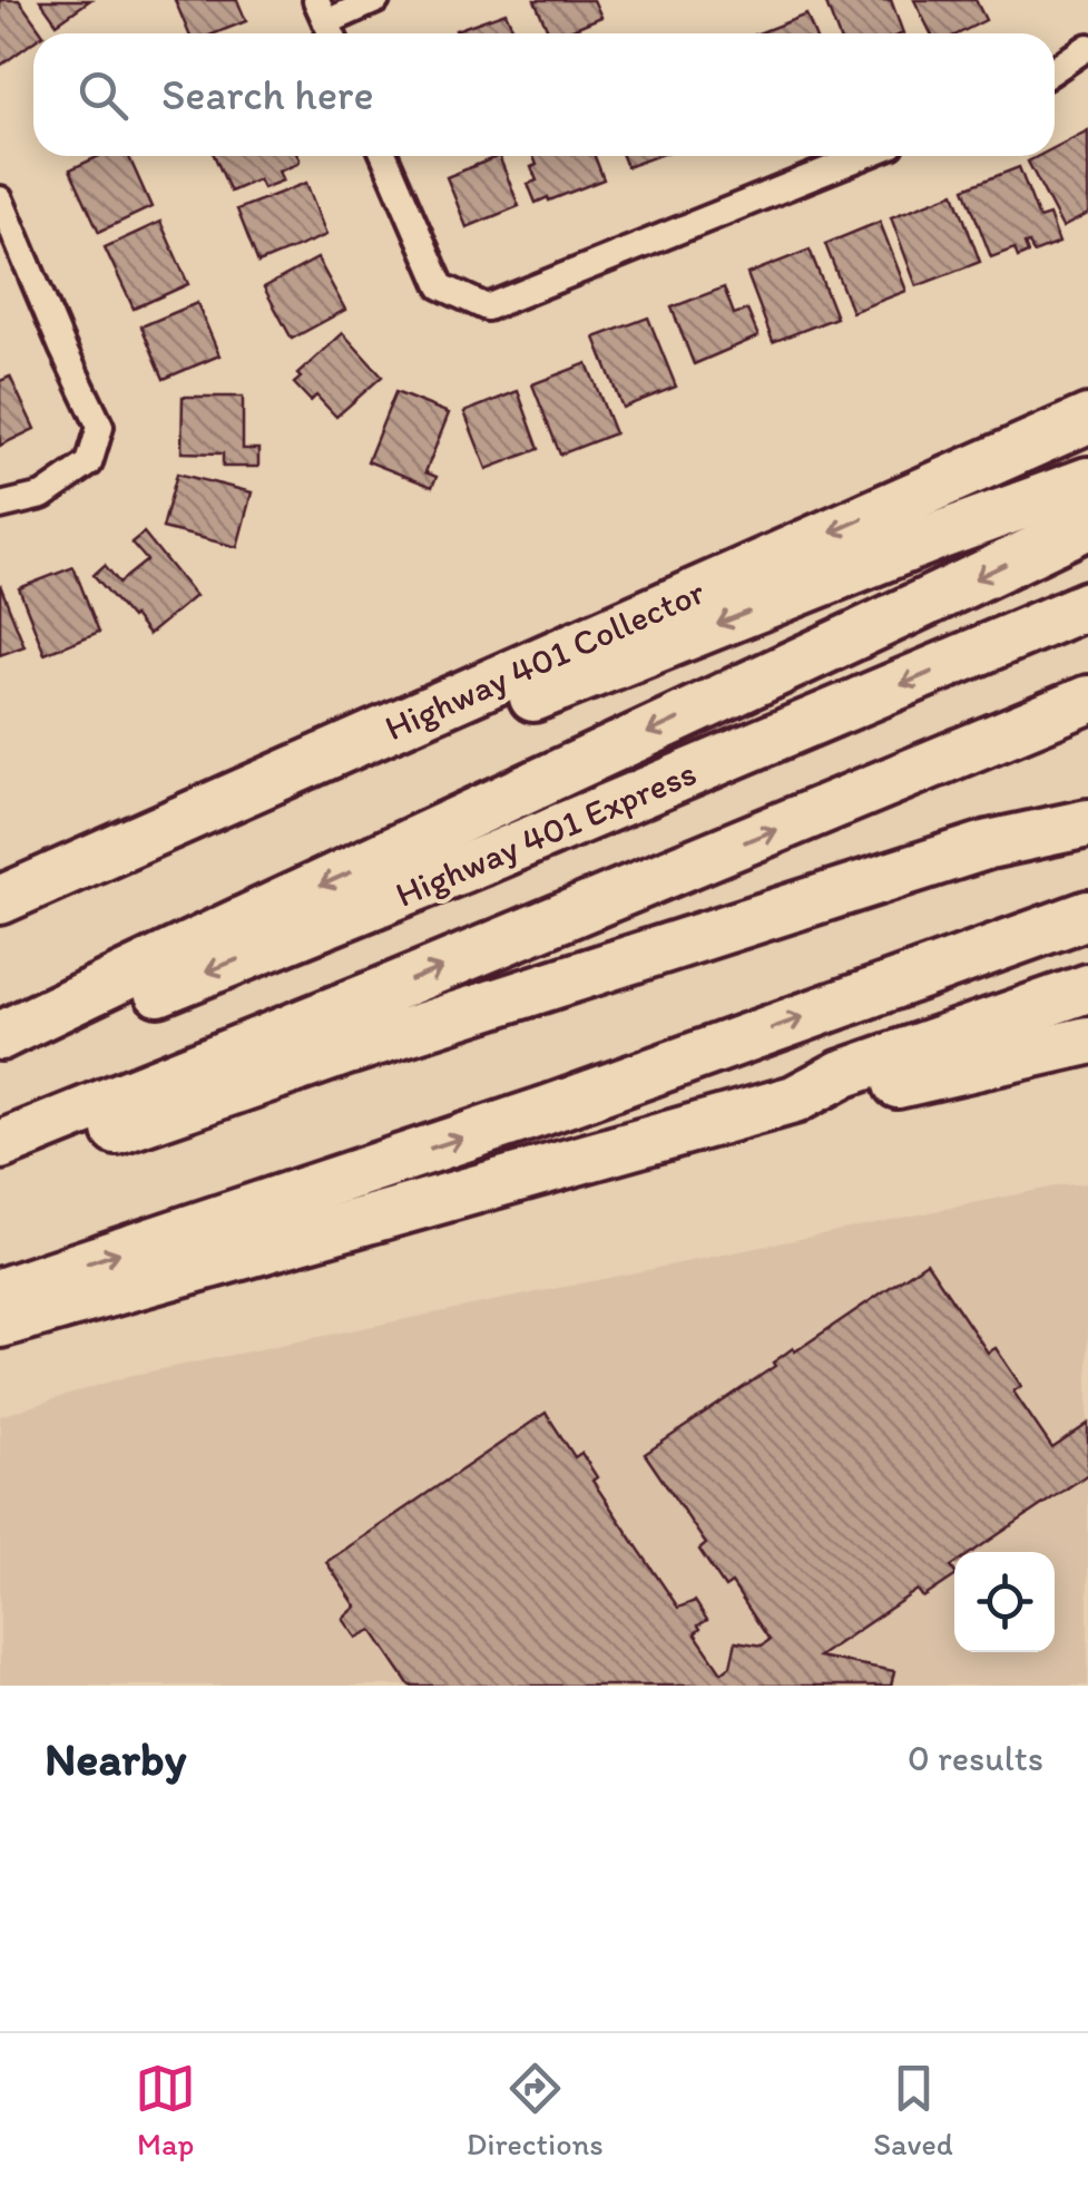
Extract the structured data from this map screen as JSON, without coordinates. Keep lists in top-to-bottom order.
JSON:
{
  "streets": {
    "highway": ["Highway 401 Collector", "Highway 401 Express"]
  },
  "page": {
    "search": "Search here",
    "heading": ["Nearby", "0 results"],
    "nav": ["Map", "Directions", "Saved"]
  }
}
